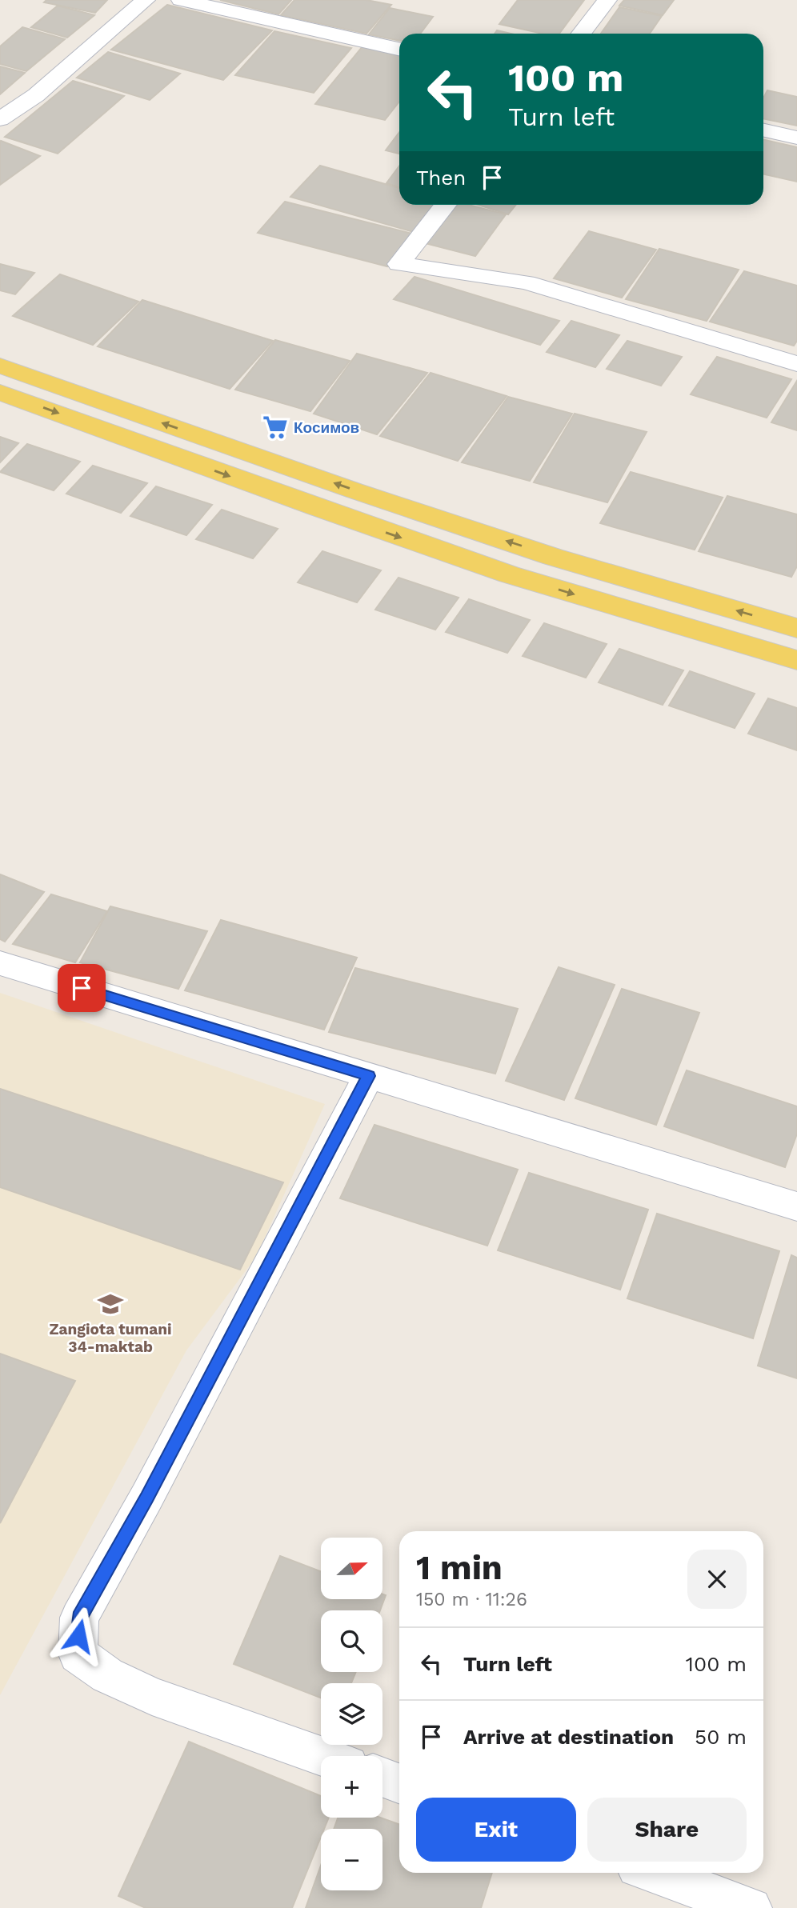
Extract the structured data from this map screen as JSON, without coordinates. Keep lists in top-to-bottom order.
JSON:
{
  "places": {
    "supermarket": ["Косимов"],
    "school or university": ["Zangiota tumani 34-maktab"]
  },
  "north": "right",
  "page": {
    "turn": ["100 m", "Turn left"],
    "then": "Then",
    "heading": ["1 min", "150 m · 11:26"],
    "map_buttons": ["+", "−"],
    "list": [
      {
        "name": "Turn left",
        "value": "100 m"
      },
      {
        "name": "Arrive at destination",
        "value": "50 m"
      }
    ],
    "buttons": ["Exit", "Share"]
  }
}
